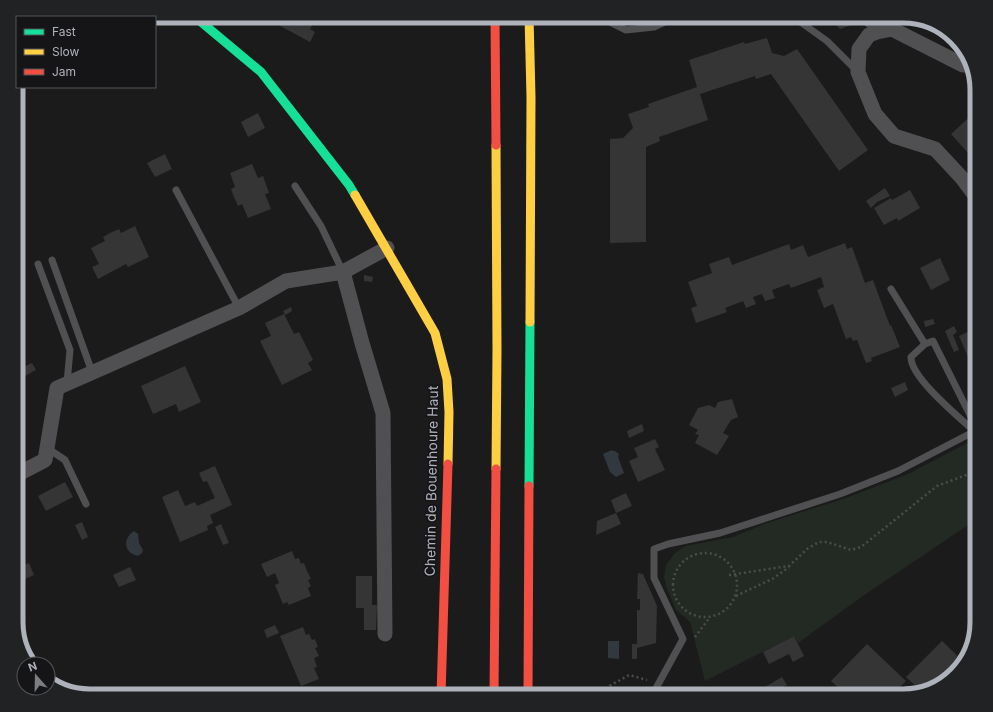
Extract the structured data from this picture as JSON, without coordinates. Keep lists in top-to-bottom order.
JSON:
{
  "streets": {
    "main road": ["Chemin de Bouenhoure Haut"]
  },
  "legend": ["Fast", "Slow", "Jam"],
  "north": "top"
}
